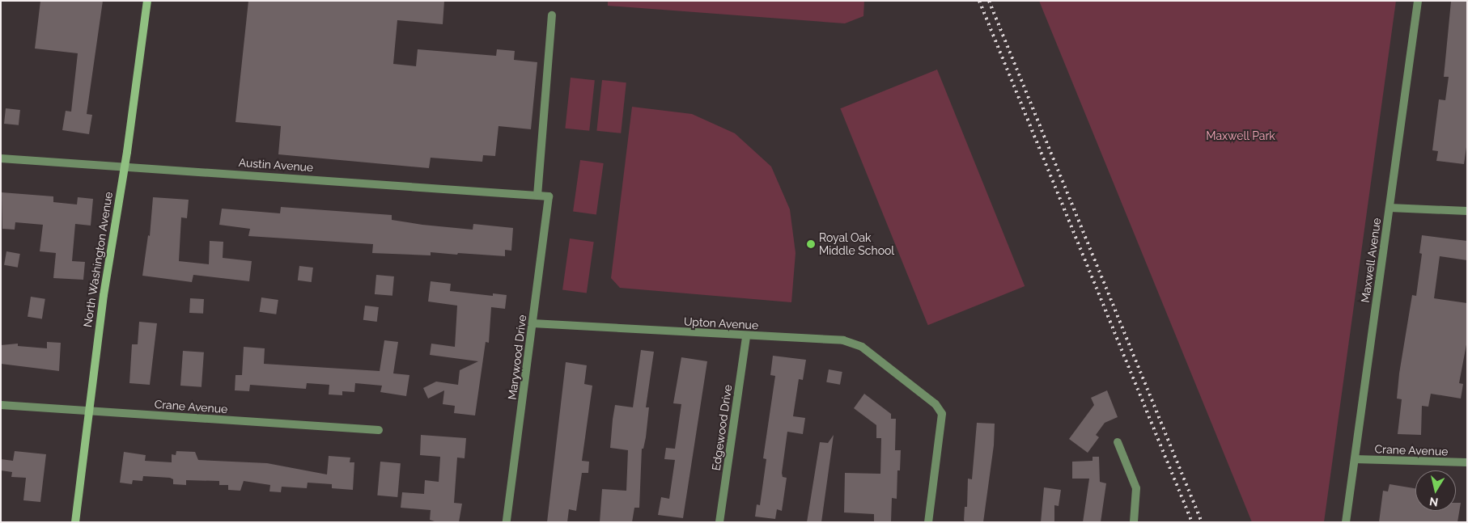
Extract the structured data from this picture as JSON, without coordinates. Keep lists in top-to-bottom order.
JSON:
{
  "streets": {
    "street": [
      "Austin Avenue",
      "North Washington Avenue",
      "Maxwell Avenue",
      "Upton Avenue",
      "Marywood Drive",
      "Crane Avenue",
      "Edgewood Drive"
    ]
  },
  "crossings": [
    ["Austin Avenue", "North Washington Avenue"],
    ["Austin Avenue", "Marywood Drive"],
    ["North Washington Avenue", "Crane Avenue"],
    ["Maxwell Avenue", "Crane Avenue"],
    ["Upton Avenue", "Marywood Drive"],
    ["Upton Avenue", "Edgewood Drive"]
  ],
  "parks": ["Maxwell Park"],
  "places": ["Royal Oak Middle School"],
  "north": "bottom"
}
